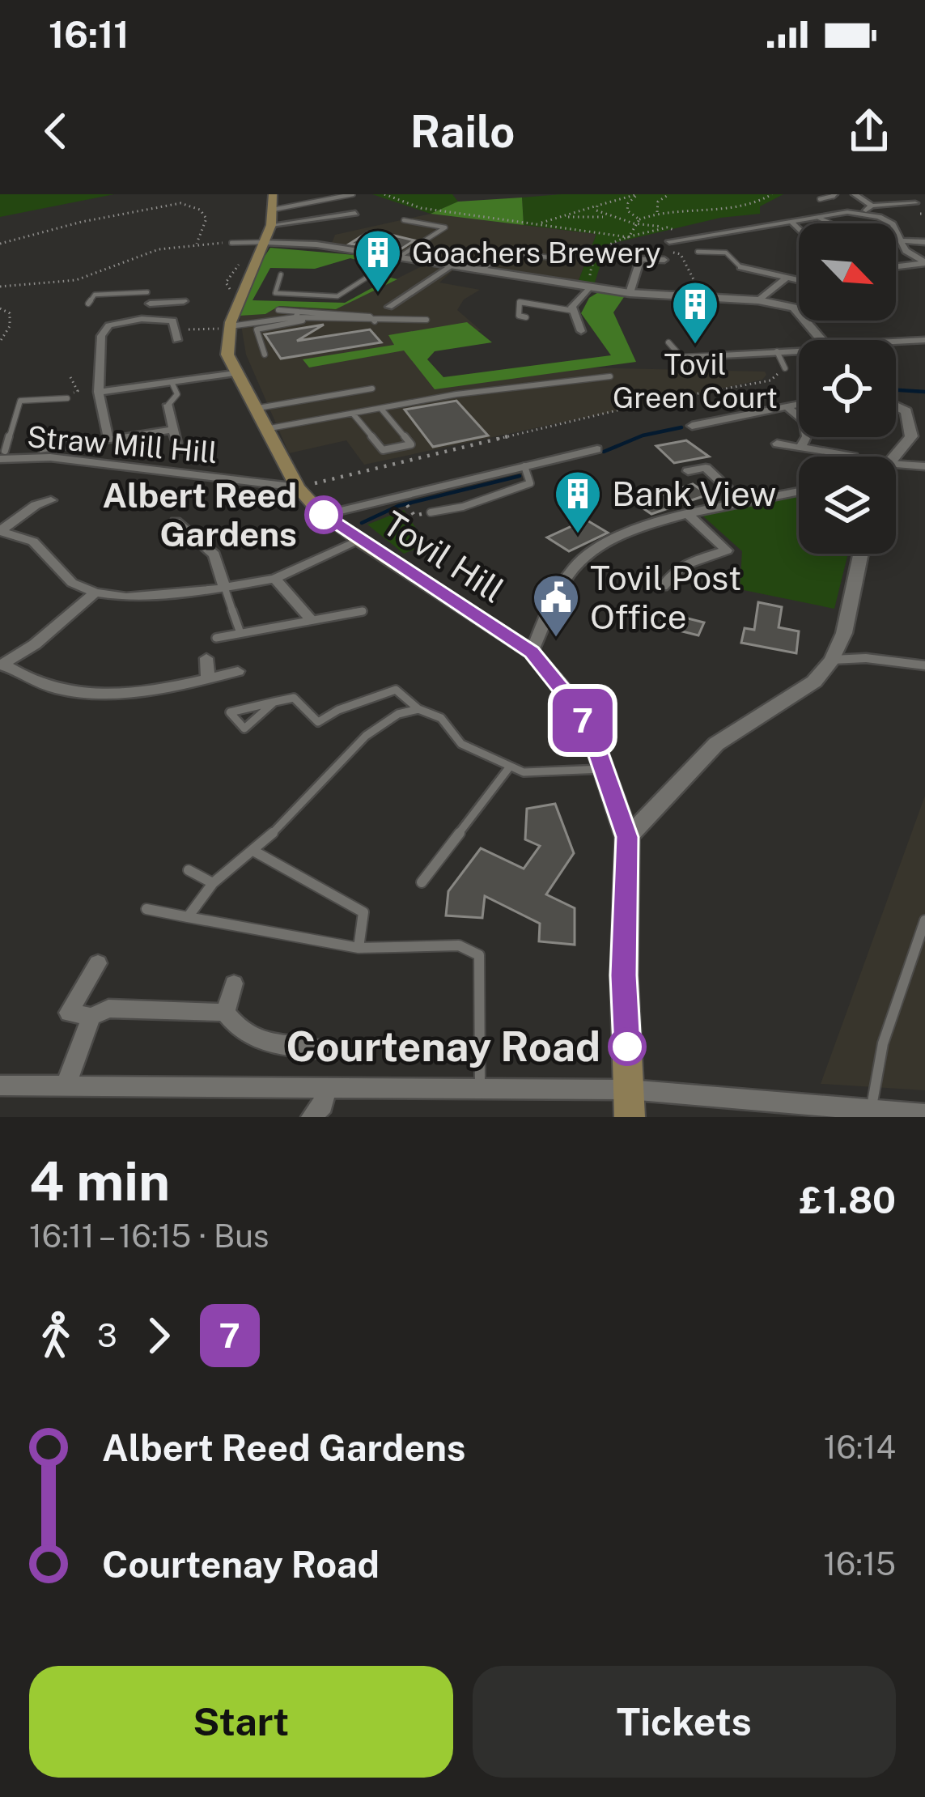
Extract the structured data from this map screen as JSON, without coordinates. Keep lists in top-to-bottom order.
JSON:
{
  "streets": {
    "main road": ["Tovil Hill"],
    "street": ["Straw Mill Hill"]
  },
  "crossings": [
    ["Straw Mill Hill", "Tovil Hill"]
  ],
  "places": {
    "building": ["Goachers Brewery", "Tovil Green Court", "Bank View"],
    "other": ["Albert Reed Gardens", "Courtenay Road"],
    "public building": ["Tovil Post Office"]
  },
  "lines": ["bus line 7"],
  "north": "bottom right",
  "page": {
    "status": "16:11",
    "header": "Railo",
    "on_map": "7",
    "heading": ["4 min", "16:11 – 16:15 · Bus", "£1.80"],
    "legs": ["3", "7"],
    "list": [
      {
        "name": "Albert Reed Gardens",
        "value": "16:14"
      },
      {
        "name": "Courtenay Road",
        "value": "16:15"
      }
    ],
    "buttons": ["Start", "Tickets"]
  }
}
